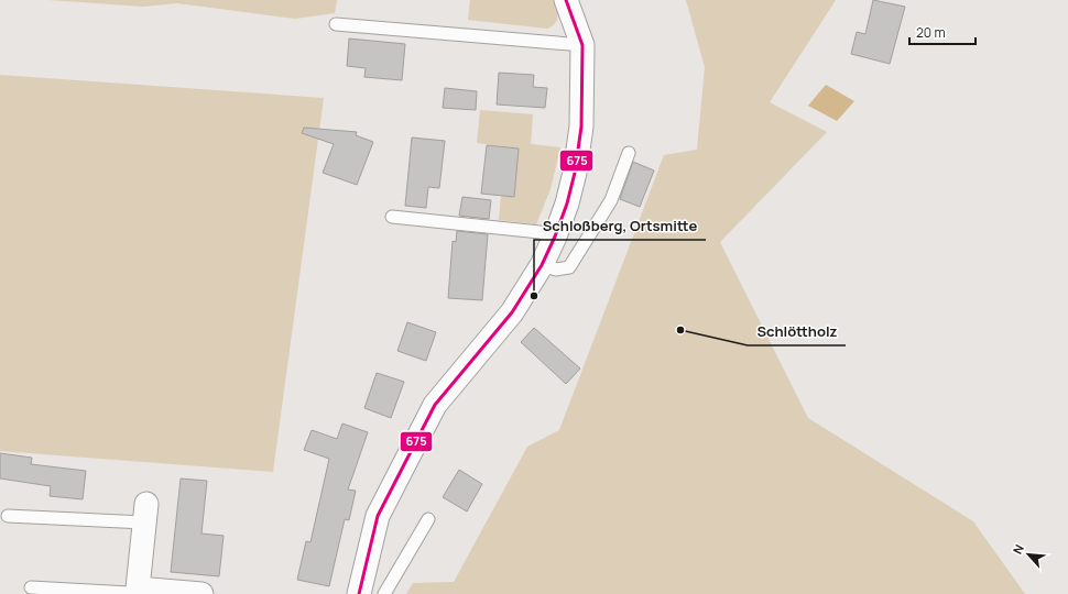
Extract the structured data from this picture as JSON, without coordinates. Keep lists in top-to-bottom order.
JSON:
{
  "places": ["Schloßberg, Ortsmitte", "Schlöttholz"],
  "lines": ["transit line 675"],
  "scale_bar": "20 m",
  "north": "top left"
}
